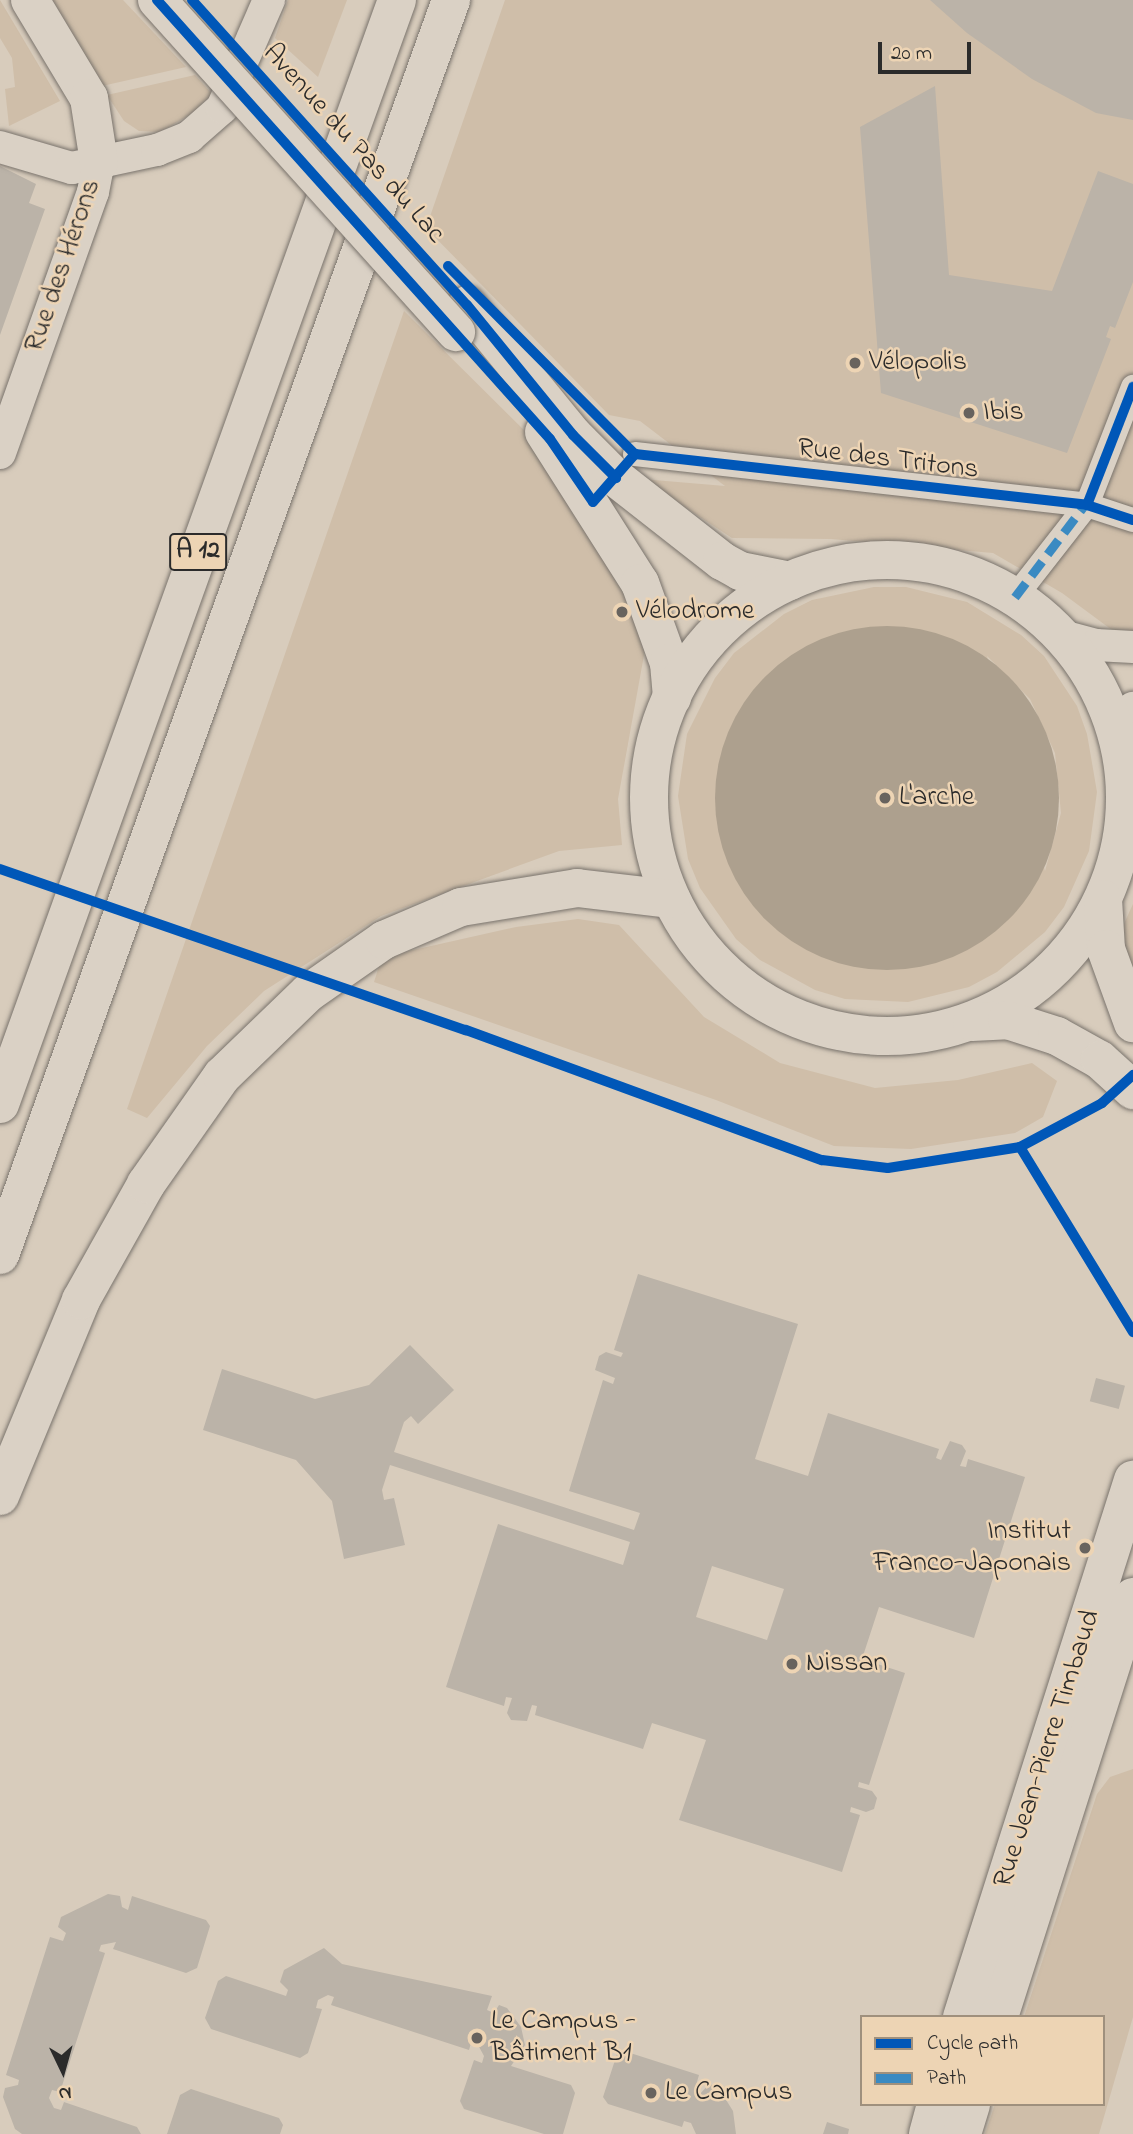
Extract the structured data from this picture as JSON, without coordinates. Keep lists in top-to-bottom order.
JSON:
{
  "streets": {
    "main road": ["Avenue du Pas du Lac", "A 12", "Rue Jean-Pierre Timbaud"],
    "street": ["Rue des Hérons", "Rue des Tritons"]
  },
  "places": [
    "Vélopolis",
    "Ibis",
    "Vélodrome",
    "L'arche",
    "Institut Franco-Japonais",
    "Nissan",
    "Le Campus - Bâtiment B1",
    "Le Campus"
  ],
  "legend": ["Cycle path", "Path"],
  "scale_bar": "20 m",
  "north": "bottom"
}
